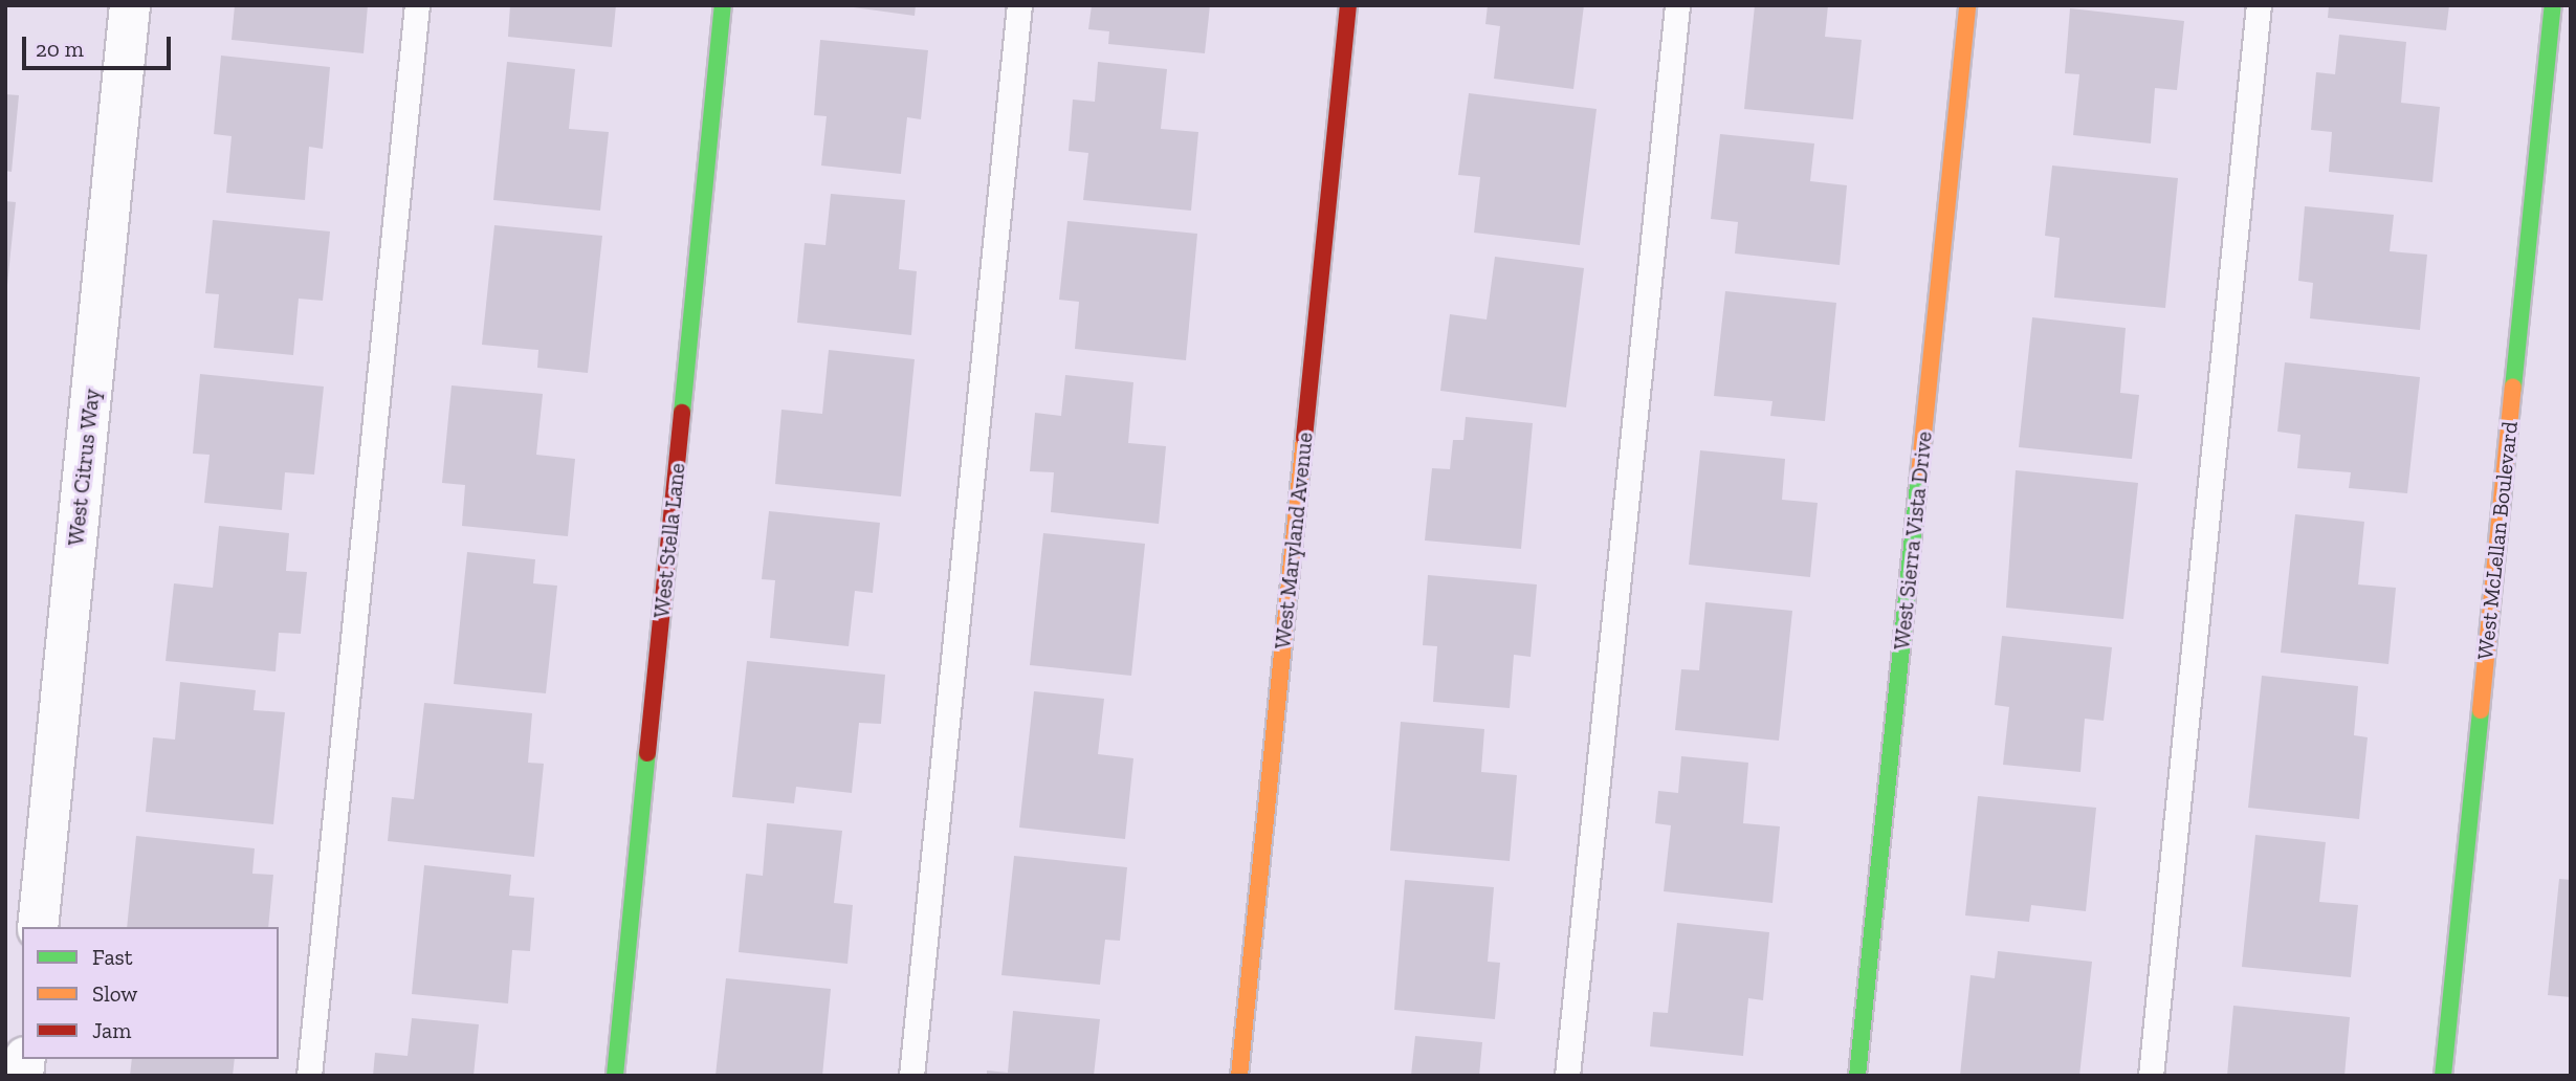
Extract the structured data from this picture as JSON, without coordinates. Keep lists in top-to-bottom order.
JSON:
{
  "streets": {
    "street": [
      "West Citrus Way",
      "West Stella Lane",
      "West Maryland Avenue",
      "West Sierra Vista Drive",
      "West McLellan Boulevard"
    ]
  },
  "legend": ["Fast", "Slow", "Jam"],
  "scale_bar": "20 m"
}
